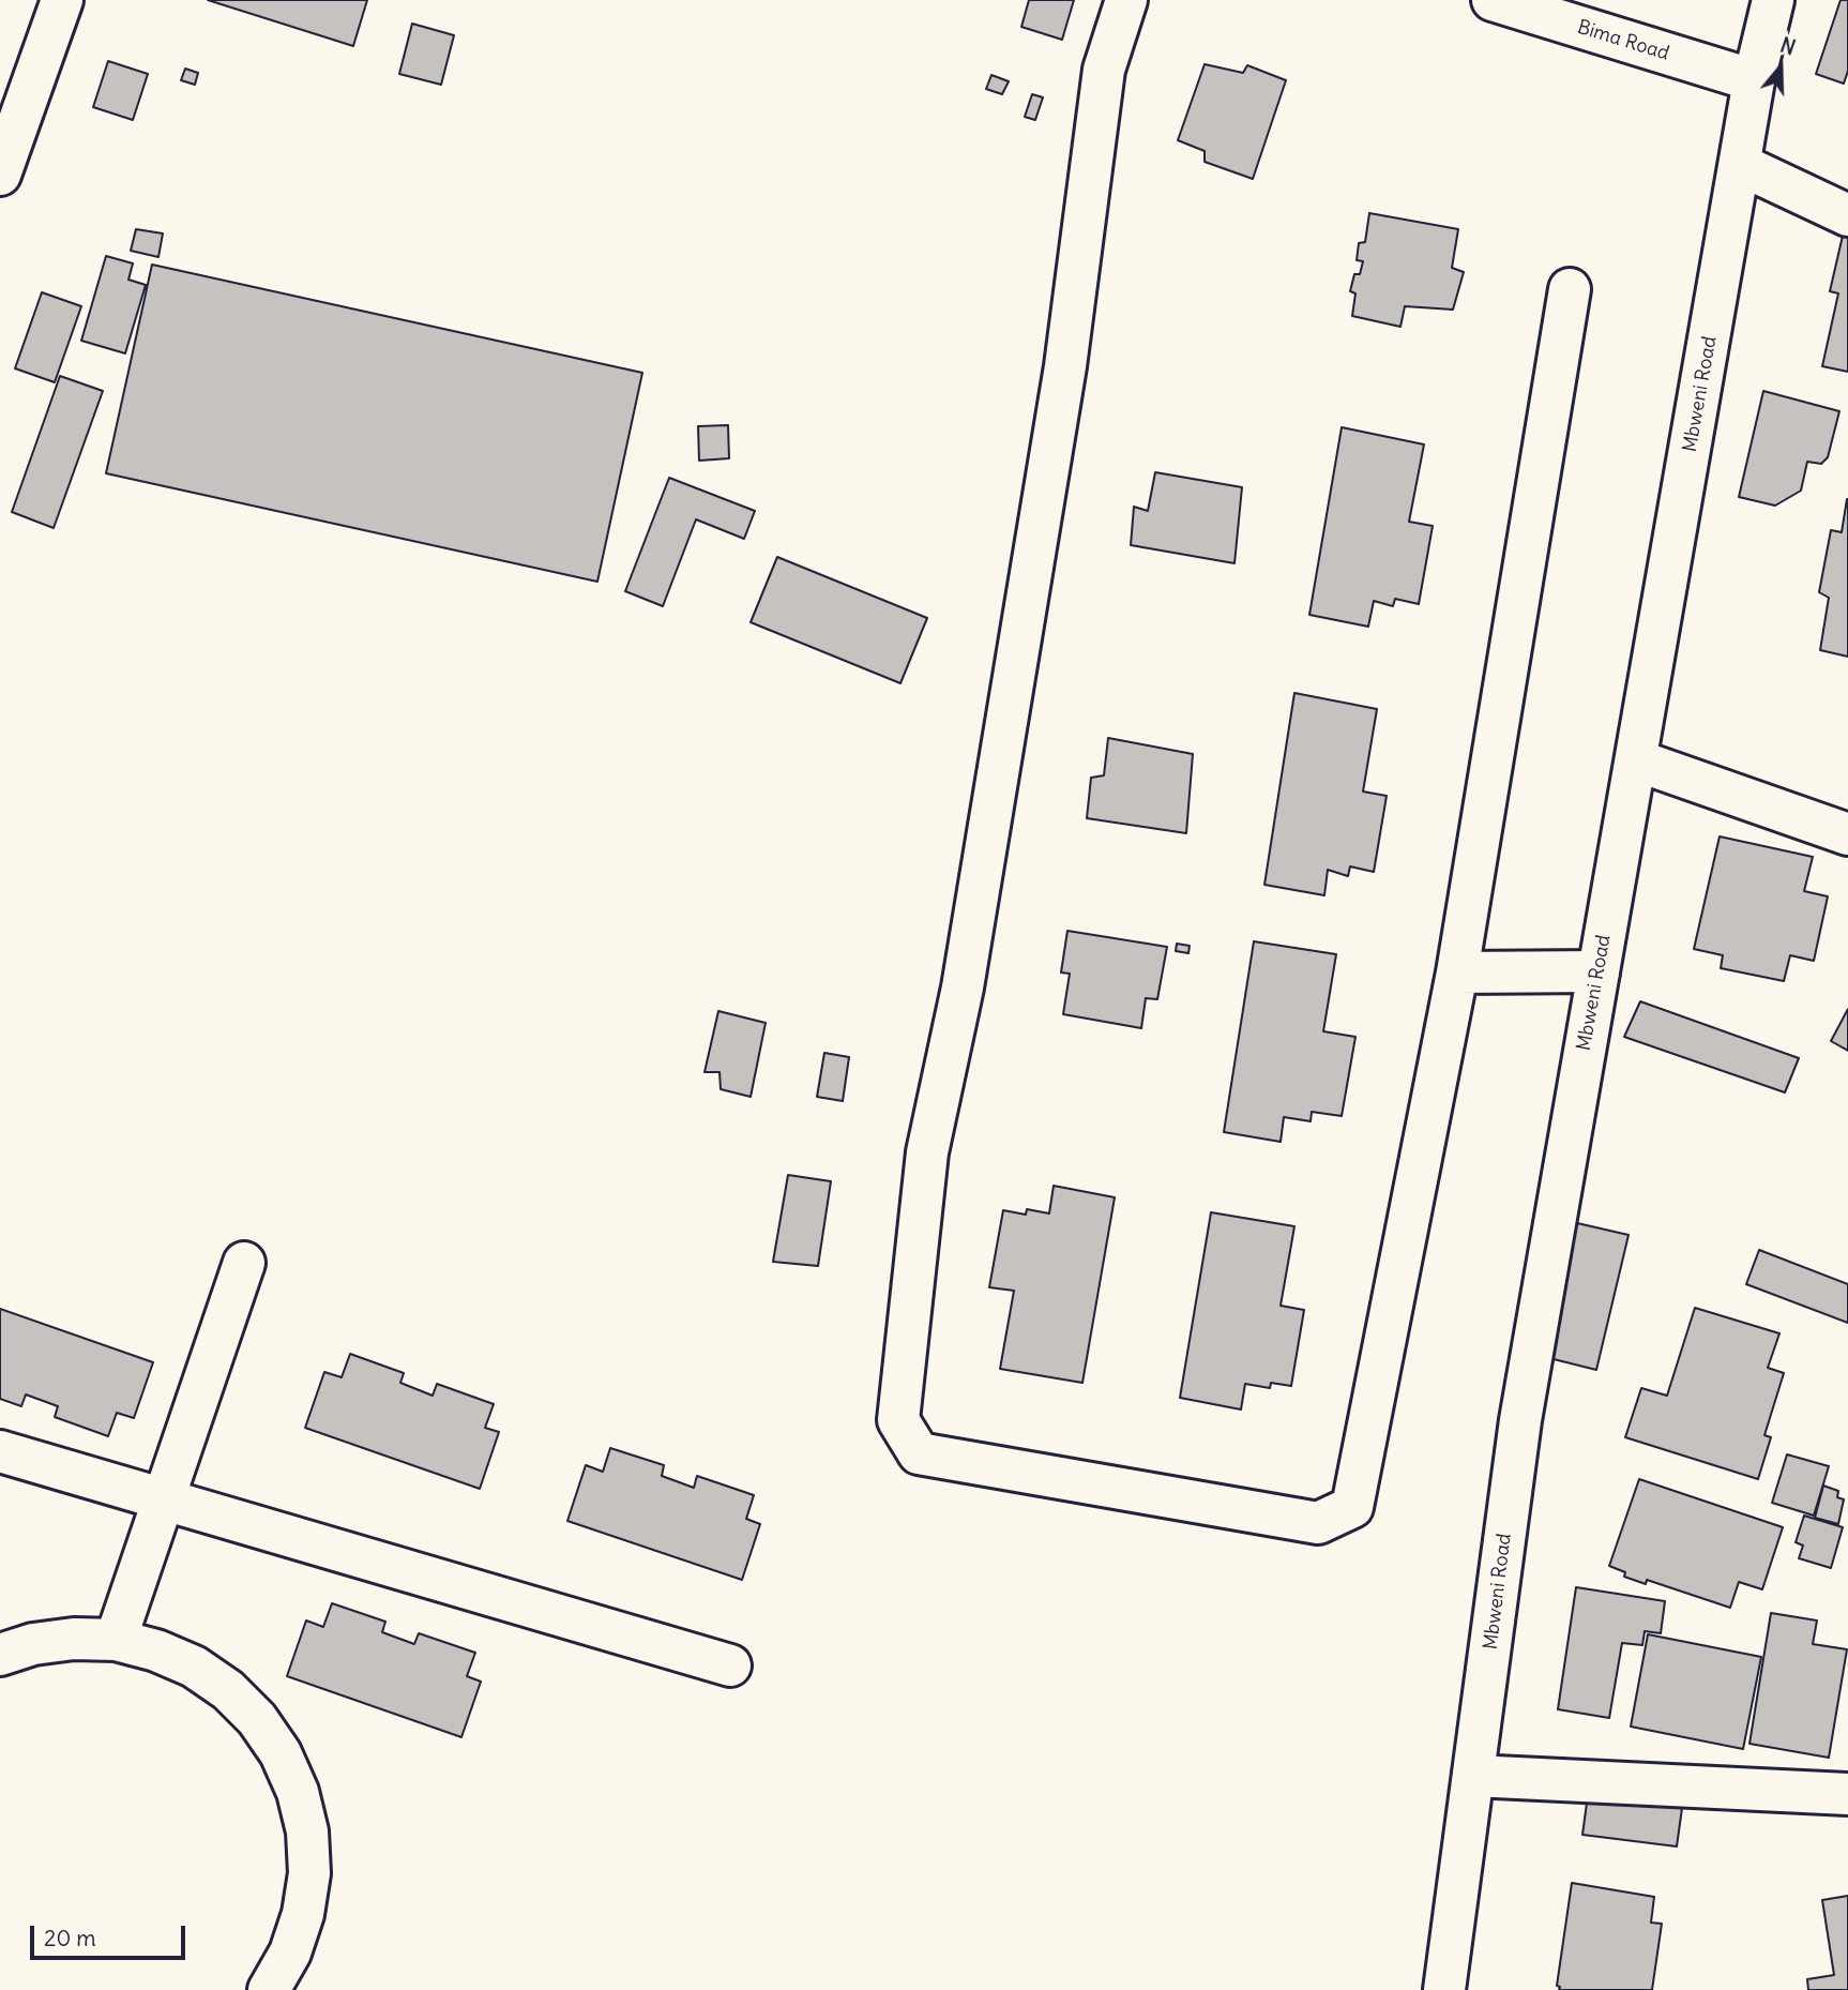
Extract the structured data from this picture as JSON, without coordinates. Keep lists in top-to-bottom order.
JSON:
{
  "streets": {
    "street": ["Bima Road", "Mbweni Road"]
  },
  "crossings": [
    ["Bima Road", "Mbweni Road"]
  ],
  "scale_bar": "20 m",
  "north": "top"
}
